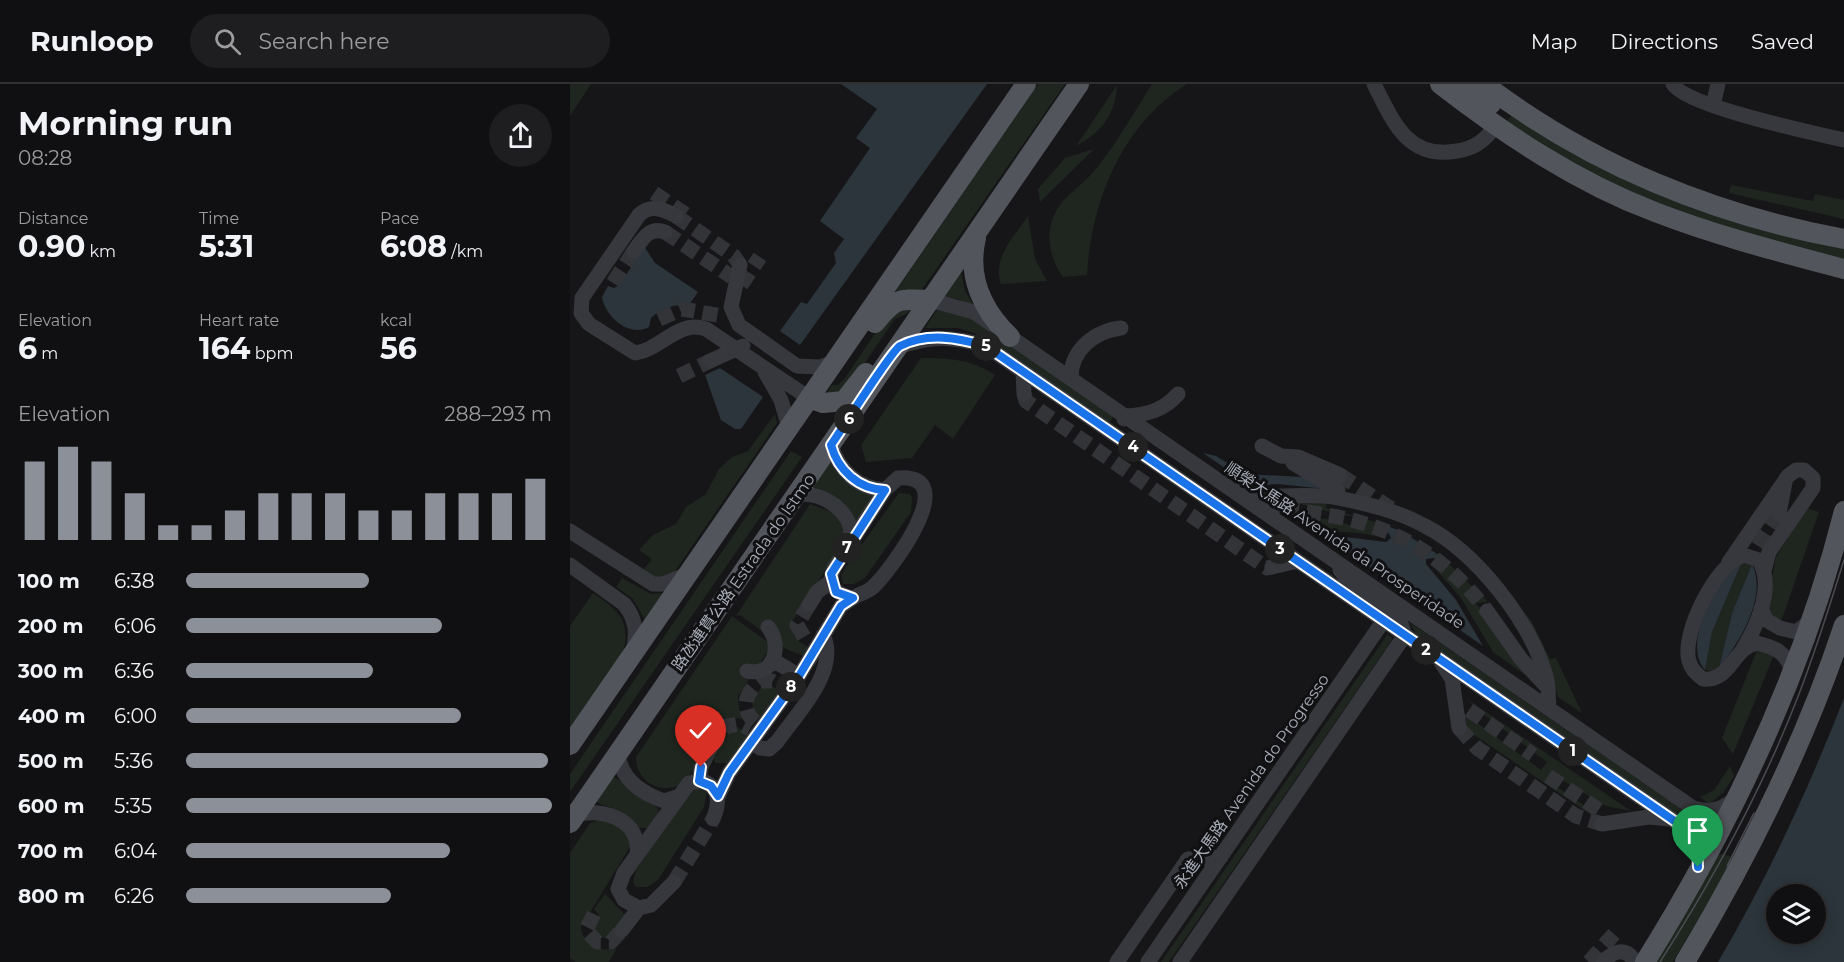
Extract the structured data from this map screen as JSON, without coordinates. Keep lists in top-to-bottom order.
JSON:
{
  "streets": {
    "main road": ["路氹連貫公路 Estrada do Istmo"],
    "street": ["順榮大馬路 Avenida da Prosperidade", "永進大馬路 Avenida do Progresso"]
  },
  "crossings": [
    ["順榮大馬路 Avenida da Prosperidade", "路氹連貫公路 Estrada do Istmo"]
  ],
  "page": {
    "header": "Runloop",
    "search": "Search here",
    "nav": ["Map", "Directions", "Saved"],
    "heading": ["Morning run", "08:28"],
    "stats": [
      ["Distance", "0.90 km"],
      ["Time", "5:31"],
      ["Pace", "6:08 /km"],
      ["Elevation", "6 m"],
      ["Heart rate", "164 bpm"],
      ["kcal", "56"]
    ],
    "pins": [
      "5",
      "6",
      "4",
      "7",
      "3",
      "2",
      "8",
      "1"
    ],
    "chart": ["Elevation", "288–293 m"],
    "list": [
      {
        "name": "100 m",
        "note": "6:38"
      },
      {
        "name": "200 m",
        "note": "6:06"
      },
      {
        "name": "300 m",
        "note": "6:36"
      },
      {
        "name": "400 m",
        "note": "6:00"
      },
      {
        "name": "500 m",
        "note": "5:36"
      },
      {
        "name": "600 m",
        "note": "5:35"
      },
      {
        "name": "700 m",
        "note": "6:04"
      },
      {
        "name": "800 m",
        "note": "6:26"
      }
    ]
  }
}
